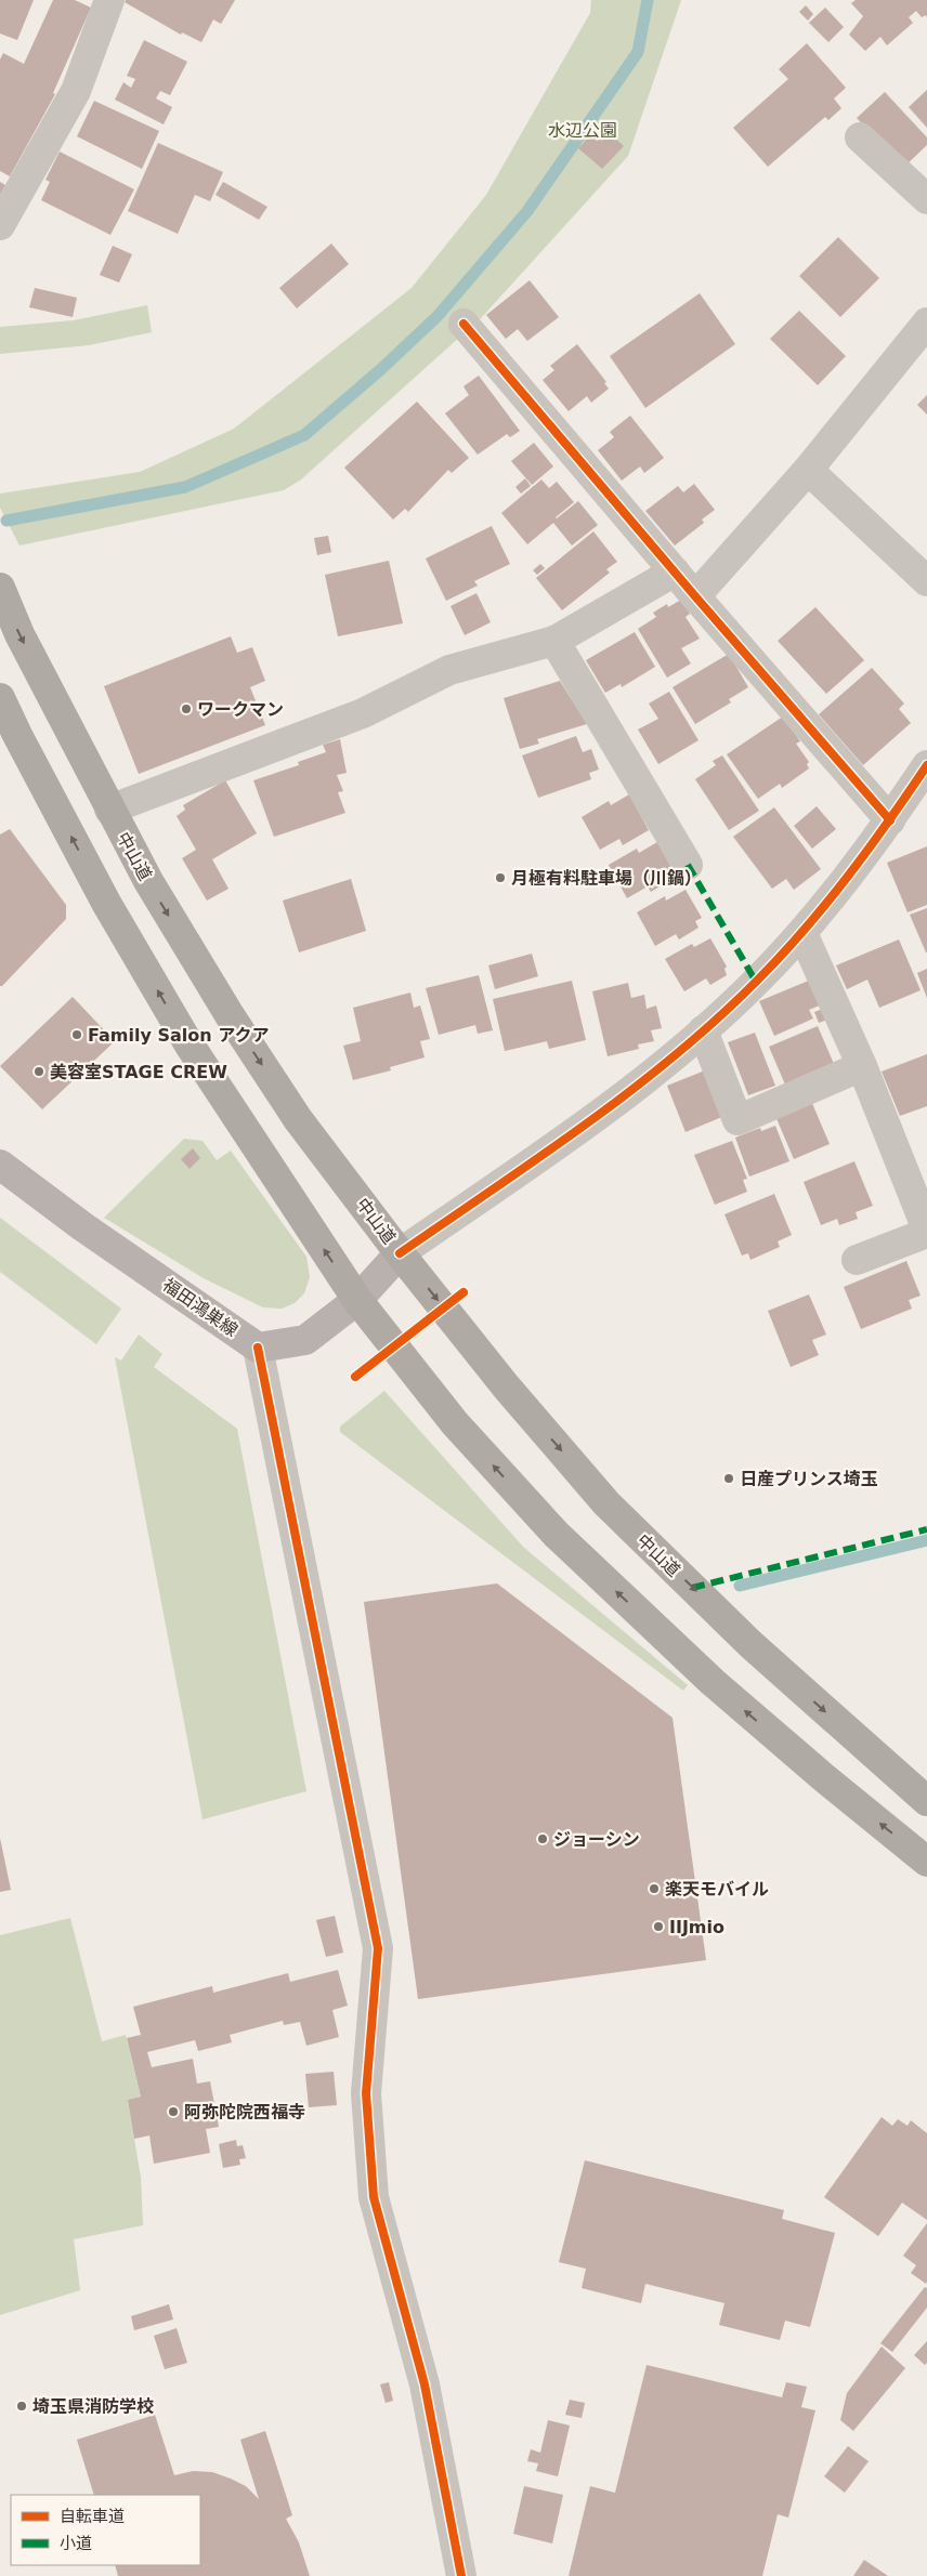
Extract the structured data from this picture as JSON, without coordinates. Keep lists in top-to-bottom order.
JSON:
{
  "streets": {
    "highway": ["中山道"],
    "main road": ["福田鴻巣線"]
  },
  "parks": ["水辺公園"],
  "places": [
    "ワークマン",
    "月極有料駐車場（川鍋）",
    "Family Salon アクア",
    "美容室STAGE CREW",
    "日産プリンス埼玉",
    "ジョーシン",
    "楽天モバイル",
    "IIJmio",
    "阿弥陀院西福寺",
    "埼玉県消防学校"
  ],
  "legend": ["自転車道", "小道"]
}
